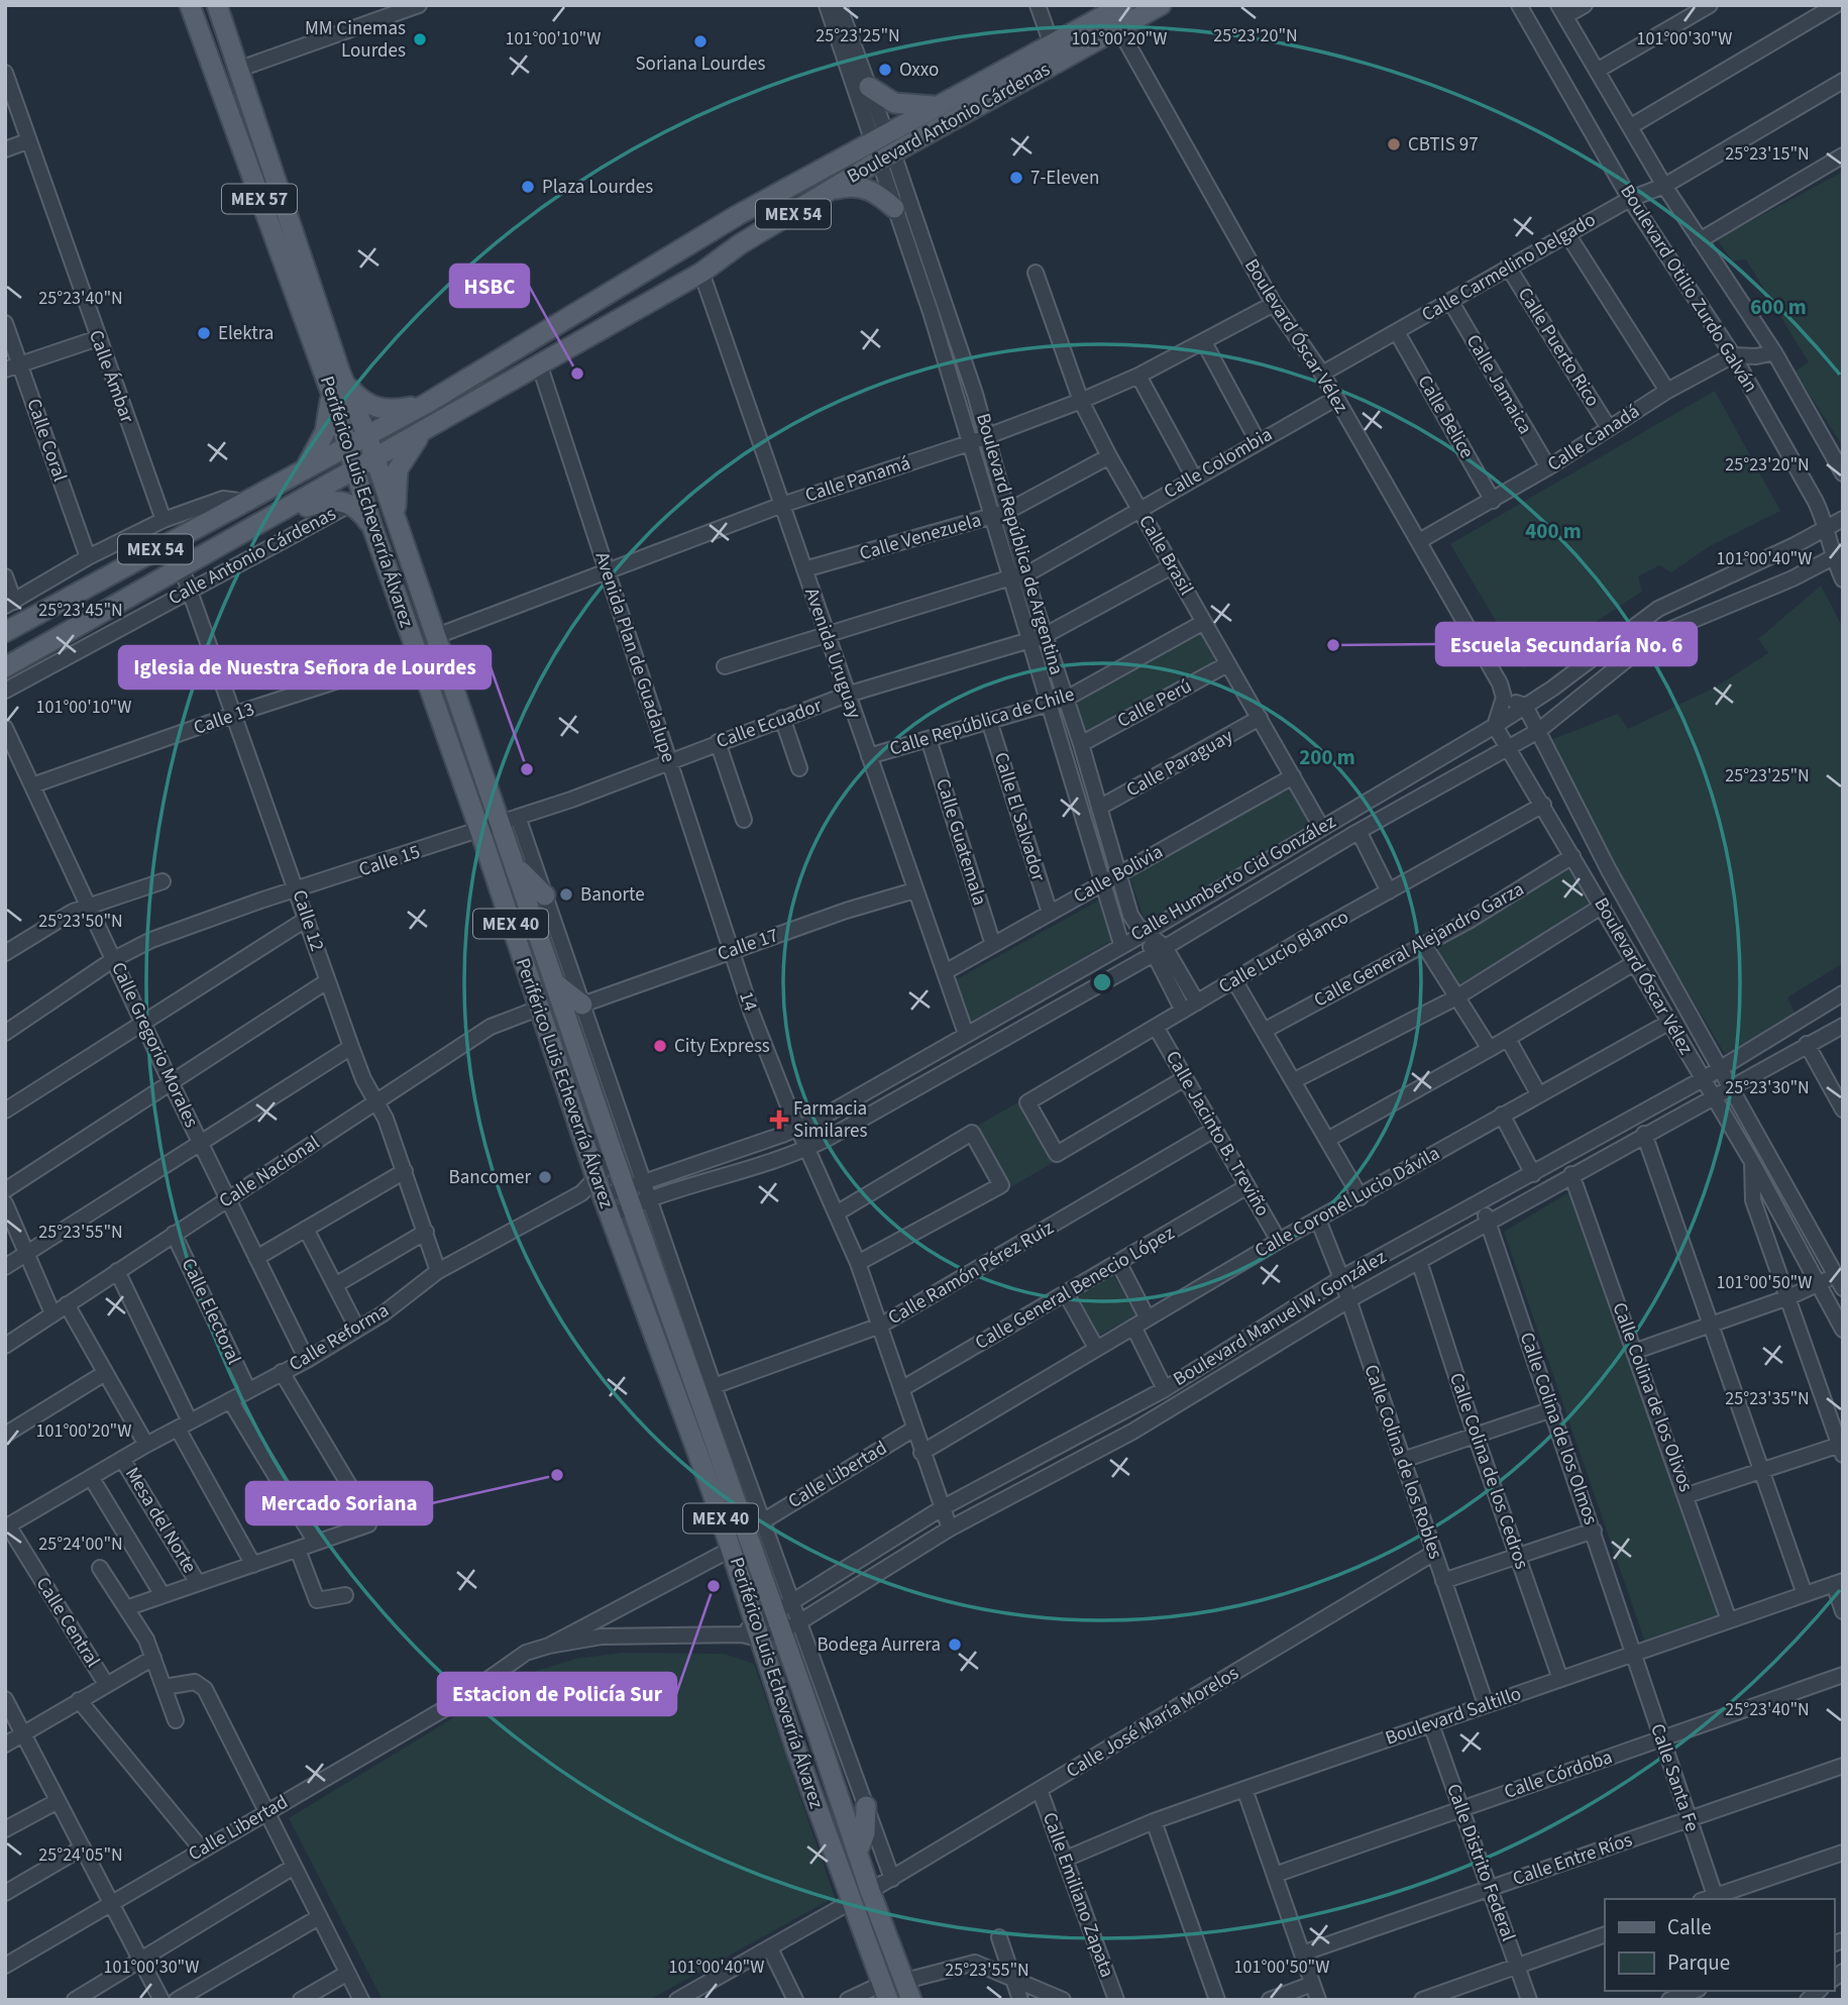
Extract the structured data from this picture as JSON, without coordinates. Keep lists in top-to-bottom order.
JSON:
{
  "streets": {
    "main road": [
      "Boulevard Antonio Cárdenas",
      "MEX 57",
      "MEX 54",
      "Periférico Luis Echeverría Álvarez",
      "MEX 40"
    ],
    "street": [
      "Calle Carmelino Delgado",
      "Boulevard Otilio Zurdo Galván",
      "Boulevard Óscar Vélez",
      "Calle Puerto Rico",
      "Calle Ámbar",
      "Calle Jamaica",
      "Calle Belice",
      "Calle Canadá",
      "Calle Coral",
      "Calle Colombia",
      "Calle Panamá",
      "Calle Venezuela",
      "Boulevard República de Argentina",
      "Calle Brasil",
      "Calle Antonio Cárdenas",
      "Avenida Uruguay",
      "Avenida Plan de Guadalupe",
      "Calle Perú",
      "Calle 13",
      "Calle República de Chile",
      "Calle Ecuador",
      "Calle Paraguay",
      "Calle El Salvador",
      "Calle Guatemala",
      "Calle 15",
      "Calle Bolivia",
      "Calle Humberto Cid González",
      "Calle 12",
      "Calle 17",
      "Calle General Alejandro Garza",
      "Calle Lucio Blanco",
      "14",
      "Calle Gregorio Morales",
      "Calle Jacinto B. Treviño",
      "Calle Nacional",
      "Calle Coronel Lucio Dávila",
      "Calle Ramón Pérez Ruiz",
      "Calle General Benecio López",
      "Calle Electoral",
      "Boulevard Manuel W. González",
      "Calle Reforma",
      "Calle Colina de los Olivos",
      "Calle Colina de los Olmos",
      "Calle Colina de los Robles",
      "Calle Colina de los Cedros",
      "Calle Libertad",
      "Mesa del Norte",
      "Calle Central",
      "Boulevard Saltillo",
      "Calle José María Morelos",
      "Calle Córdoba",
      "Calle Santa Fe",
      "Calle Entre Ríos",
      "Calle Distrito Federal",
      "Calle Emiliano Zapata"
    ]
  },
  "crossings": [
    ["Boulevard Antonio Cárdenas", "Boulevard Óscar Vélez"],
    ["Boulevard Antonio Cárdenas", "Periférico Luis Echeverría Álvarez"],
    ["Boulevard Antonio Cárdenas", "Boulevard República de Argentina"],
    ["Boulevard Antonio Cárdenas", "Avenida Uruguay"],
    ["Boulevard Antonio Cárdenas", "Avenida Plan de Guadalupe"],
    ["Boulevard Antonio Cárdenas", "Calle 12"],
    ["Calle Carmelino Delgado", "Boulevard Otilio Zurdo Galván"],
    ["Calle Carmelino Delgado", "Boulevard Óscar Vélez"],
    ["Calle Carmelino Delgado", "Calle Puerto Rico"],
    ["Calle Carmelino Delgado", "Calle Jamaica"],
    ["Calle Carmelino Delgado", "Calle Belice"],
    ["Boulevard Otilio Zurdo Galván", "Calle Canadá"],
    ["Boulevard Otilio Zurdo Galván", "Calle Humberto Cid González"],
    ["Boulevard Óscar Vélez", "Calle Canadá"],
    ["Boulevard Óscar Vélez", "Calle Colombia"],
    ["Boulevard Óscar Vélez", "Calle Panamá"],
    ["Boulevard Óscar Vélez", "Calle Humberto Cid González"],
    ["Boulevard Óscar Vélez", "Calle General Alejandro Garza"],
    ["Boulevard Óscar Vélez", "Calle Lucio Blanco"],
    ["Boulevard Óscar Vélez", "Calle Coronel Lucio Dávila"],
    ["Boulevard Óscar Vélez", "Boulevard Manuel W. González"],
    ["Calle Puerto Rico", "Calle Canadá"],
    ["Calle Jamaica", "Calle Canadá"],
    ["Calle Belice", "Calle Canadá"],
    ["Calle Colombia", "Boulevard República de Argentina"],
    ["Calle Colombia", "Calle Brasil"],
    ["Calle Colombia", "Avenida Uruguay"],
    ["Calle Panamá", "Periférico Luis Echeverría Álvarez"],
    ["Calle Panamá", "Boulevard República de Argentina"],
    ["Calle Panamá", "Calle Brasil"],
    ["Calle Panamá", "Avenida Uruguay"],
    ["Calle Panamá", "Avenida Plan de Guadalupe"],
    ["Periférico Luis Echeverría Álvarez", "Calle 13"],
    ["Periférico Luis Echeverría Álvarez", "Calle Ecuador"],
    ["Periférico Luis Echeverría Álvarez", "Calle 15"],
    ["Periférico Luis Echeverría Álvarez", "Calle Humberto Cid González"],
    ["Periférico Luis Echeverría Álvarez", "Calle Nacional"],
    ["Periférico Luis Echeverría Álvarez", "Boulevard Manuel W. González"],
    ["Periférico Luis Echeverría Álvarez", "Calle Reforma"],
    ["Periférico Luis Echeverría Álvarez", "Calle Libertad"],
    ["Periférico Luis Echeverría Álvarez", "Calle José María Morelos"],
    ["Calle Venezuela", "Boulevard República de Argentina"],
    ["Calle Venezuela", "Calle Brasil"],
    ["Calle Venezuela", "Avenida Uruguay"],
    ["Boulevard República de Argentina", "Calle Perú"],
    ["Boulevard República de Argentina", "Calle República de Chile"],
    ["Boulevard República de Argentina", "Calle Ecuador"],
    ["Boulevard República de Argentina", "Calle Paraguay"],
    ["Boulevard República de Argentina", "Calle Bolivia"],
    ["Boulevard República de Argentina", "Calle Humberto Cid González"],
    ["Calle Brasil", "Calle Perú"],
    ["Calle Brasil", "Calle República de Chile"],
    ["Calle Brasil", "Calle Ecuador"],
    ["Calle Brasil", "Calle Paraguay"],
    ["Calle Brasil", "Calle Bolivia"],
    ["Calle Brasil", "Calle Humberto Cid González"],
    ["Calle Antonio Cárdenas", "Calle 12"],
    ["Avenida Uruguay", "Calle República de Chile"],
    ["Avenida Uruguay", "Calle Ecuador"],
    ["Avenida Uruguay", "Calle Bolivia"],
    ["Avenida Uruguay", "Calle Humberto Cid González"],
    ["Avenida Uruguay", "Calle 17"],
    ["Avenida Plan de Guadalupe", "Calle Ecuador"],
    ["Avenida Plan de Guadalupe", "Calle 17"],
    ["Avenida Plan de Guadalupe", "14"],
    ["Calle 13", "Calle 12"],
    ["Calle 13", "Calle Gregorio Morales"],
    ["Calle República de Chile", "Calle El Salvador"],
    ["Calle República de Chile", "Calle Guatemala"],
    ["Calle Ecuador", "Calle 15"],
    ["Calle El Salvador", "Calle Bolivia"],
    ["Calle Guatemala", "Calle Bolivia"],
    ["Calle 15", "Calle 12"],
    ["Calle 15", "Calle Gregorio Morales"],
    ["Calle Humberto Cid González", "14"],
    ["Calle Humberto Cid González", "Calle Reforma"],
    ["Calle 12", "Calle Nacional"],
    ["Calle 12", "Calle Reforma"],
    ["Calle 17", "14"],
    ["Calle Lucio Blanco", "Calle Jacinto B. Treviño"],
    ["14", "Calle Coronel Lucio Dávila"],
    ["14", "Calle Ramón Pérez Ruiz"],
    ["14", "Calle General Benecio López"],
    ["14", "Boulevard Manuel W. González"],
    ["14", "Calle Libertad"],
    ["Calle Gregorio Morales", "Calle Nacional"],
    ["Calle Gregorio Morales", "Calle Reforma"],
    ["Calle Jacinto B. Treviño", "Calle Coronel Lucio Dávila"],
    ["Calle Jacinto B. Treviño", "Calle Ramón Pérez Ruiz"],
    ["Calle Jacinto B. Treviño", "Calle General Benecio López"],
    ["Calle Nacional", "Calle Electoral"],
    ["Calle Coronel Lucio Dávila", "Calle Colina de los Robles"],
    ["Calle Electoral", "Calle Reforma"],
    ["Boulevard Manuel W. González", "Calle Colina de los Olivos"],
    ["Boulevard Manuel W. González", "Calle Colina de los Olmos"],
    ["Boulevard Manuel W. González", "Calle Colina de los Robles"],
    ["Boulevard Manuel W. González", "Calle Colina de los Cedros"],
    ["Boulevard Manuel W. González", "Calle Libertad"],
    ["Calle Reforma", "Mesa del Norte"],
    ["Calle Reforma", "Calle Central"],
    ["Calle Colina de los Olivos", "Boulevard Saltillo"],
    ["Calle Colina de los Olmos", "Boulevard Saltillo"],
    ["Calle Colina de los Olmos", "Calle Santa Fe"],
    ["Calle Colina de los Robles", "Boulevard Saltillo"],
    ["Calle Colina de los Robles", "Calle José María Morelos"],
    ["Calle Colina de los Cedros", "Boulevard Saltillo"],
    ["Boulevard Saltillo", "Calle Santa Fe"],
    ["Boulevard Saltillo", "Calle Distrito Federal"],
    ["Boulevard Saltillo", "Calle Emiliano Zapata"],
    ["Calle José María Morelos", "Calle Emiliano Zapata"],
    ["Calle Córdoba", "Calle Santa Fe"],
    ["Calle Córdoba", "Calle Distrito Federal"],
    ["Calle Santa Fe", "Calle Entre Ríos"],
    ["Calle Entre Ríos", "Calle Distrito Federal"]
  ],
  "places": {
    "other": [
      "MM Cinemas Lourdes",
      "Soriana Lourdes",
      "Oxxo",
      "CBTIS 97",
      "7-Eleven",
      "Plaza Lourdes",
      "Elektra",
      "HSBC",
      "Escuela Secundaría No. 6",
      "Iglesia de Nuestra Señora de Lourdes",
      "Banorte",
      "City Express",
      "Bancomer",
      "Mercado Soriana",
      "Estacion de Policía Sur",
      "Bodega Aurrera"
    ],
    "health": ["Farmacia Similares"]
  },
  "legend": ["Calle", "Parque"],
  "coordinates": [
    "25°23'25\"N",
    "25°23'20\"N",
    "101°00'10\"W",
    "101°00'20\"W",
    "101°00'30\"W",
    "25°23'15\"N",
    "25°23'40\"N",
    "101°00'40\"W",
    "25°23'45\"N",
    "25°23'50\"N",
    "25°23'30\"N",
    "25°23'55\"N",
    "101°00'50\"W",
    "25°23'35\"N",
    "25°24'00\"N",
    "25°24'05\"N"
  ],
  "rings": ["600 m", "400 m", "200 m"]
}
